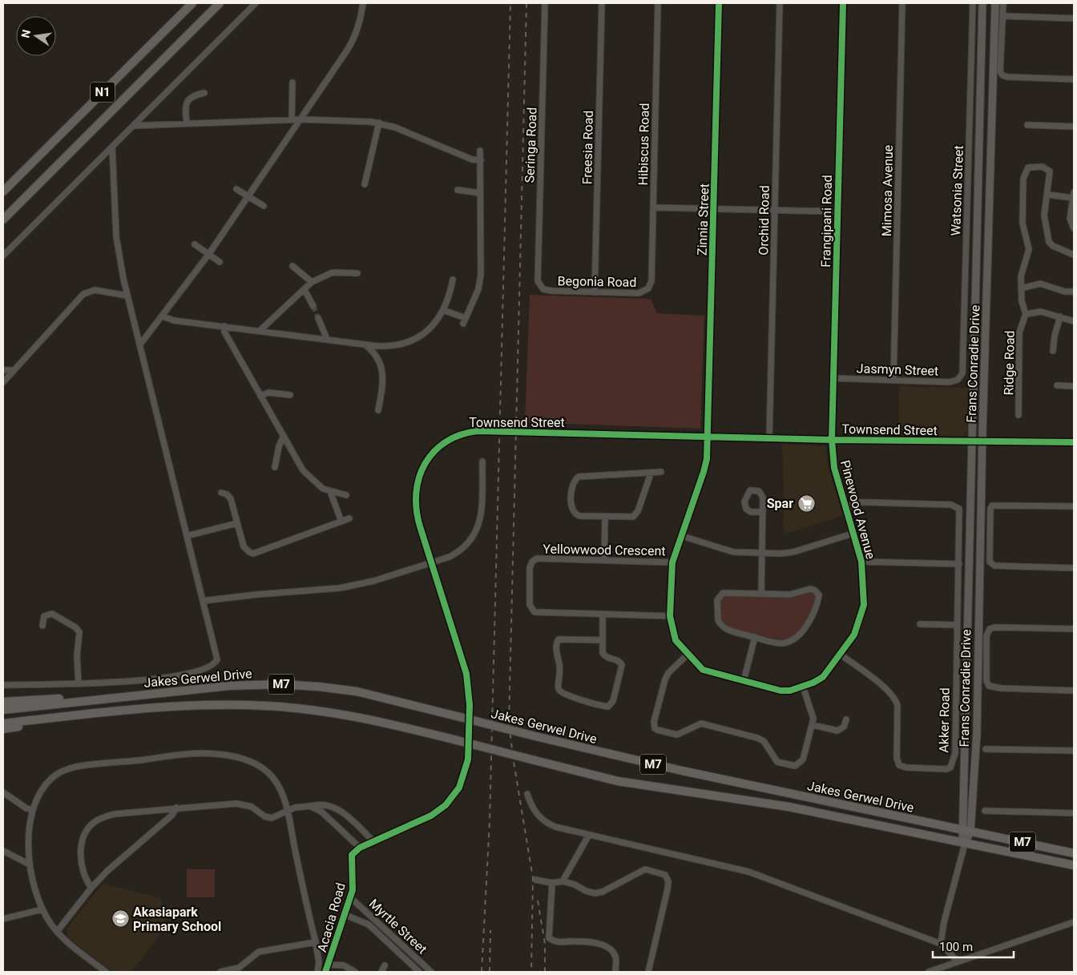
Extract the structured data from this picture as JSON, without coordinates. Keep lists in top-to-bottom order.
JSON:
{
  "streets": {
    "highway": ["N1", "Jakes Gerwel Drive", "M7"],
    "main road": ["Frans Conradie Drive"],
    "street": [
      "Hibiscus Road",
      "Seringa Road",
      "Freesia Road",
      "Mimosa Avenue",
      "Watsonia Street",
      "Zinnia Street",
      "Orchid Road",
      "Frangipani Road",
      "Begonia Road",
      "Ridge Road",
      "Jasmyn Street",
      "Townsend Street",
      "Pinewood Avenue",
      "Yellowwood Crescent",
      "Akker Road",
      "Acacia Road",
      "Myrtle Street"
    ]
  },
  "crossings": [
    ["Hibiscus Road", "Begonia Road"],
    ["Seringa Road", "Begonia Road"],
    ["Freesia Road", "Begonia Road"],
    ["Mimosa Avenue", "Jasmyn Street"],
    ["Watsonia Street", "Jasmyn Street"],
    ["Zinnia Street", "Townsend Street"],
    ["Zinnia Street", "Pinewood Avenue"],
    ["Orchid Road", "Townsend Street"],
    ["Frangipani Road", "Jasmyn Street"],
    ["Frangipani Road", "Townsend Street"],
    ["Frangipani Road", "Pinewood Avenue"],
    ["Frans Conradie Drive", "Townsend Street"],
    ["Frans Conradie Drive", "Jakes Gerwel Drive"],
    ["Townsend Street", "Pinewood Avenue"],
    ["Townsend Street", "Acacia Road"],
    ["Pinewood Avenue", "Yellowwood Crescent"],
    ["Pinewood Avenue", "Akker Road"],
    ["Acacia Road", "Myrtle Street"]
  ],
  "places": {
    "supermarket": ["Spar"],
    "school or university": ["Akasiapark Primary School"]
  },
  "scale_bar": "100 m",
  "north": "left"
}
